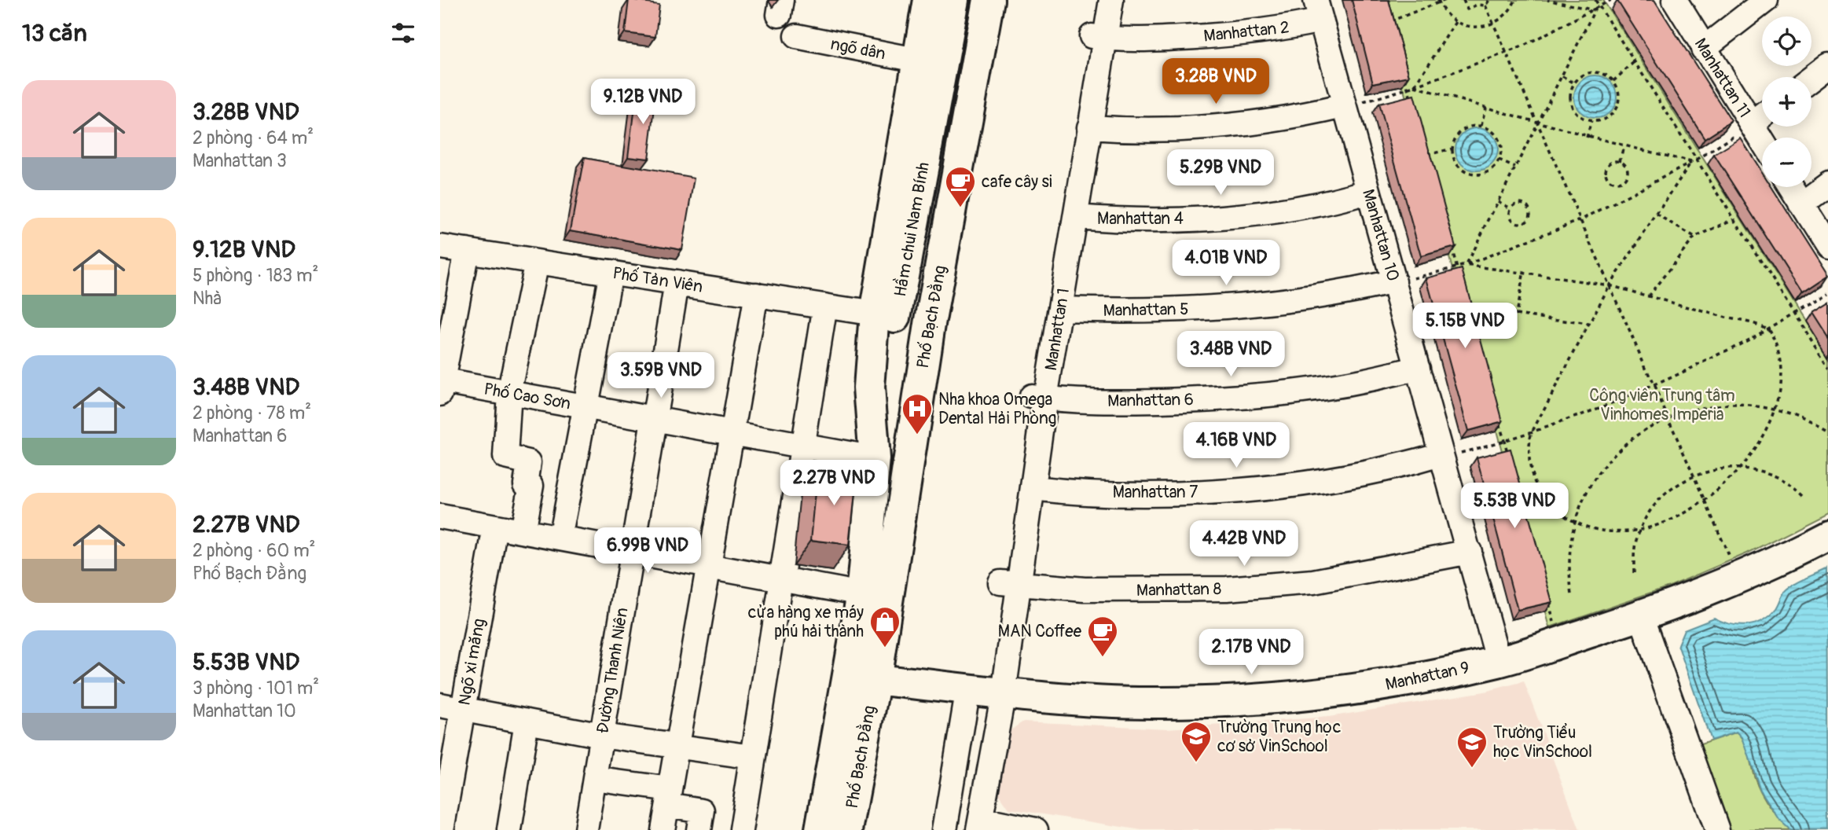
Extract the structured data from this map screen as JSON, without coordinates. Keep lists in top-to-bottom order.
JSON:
{
  "streets": {
    "main road": ["Hầm chui Nam Bính", "Phố Bạch Đằng", "Manhattan 9"],
    "street": [
      "Manhattan 2",
      "ngõ dân",
      "Manhattan 11",
      "Manhattan 4",
      "Manhattan 10",
      "Phố Tản Viên",
      "Manhattan 5",
      "Manhattan 1",
      "Phố Cao Sơn",
      "Manhattan 6",
      "Manhattan 7",
      "Manhattan 8",
      "Ngõ xi măng",
      "Đường Thanh Niên"
    ]
  },
  "crossings": [
    ["Manhattan 2", "Manhattan 10"],
    ["Manhattan 2", "Manhattan 1"],
    ["ngõ dân", "Phố Bạch Đằng"],
    ["Manhattan 4", "Manhattan 10"],
    ["Manhattan 4", "Manhattan 1"],
    ["Hầm chui Nam Bính", "Phố Bạch Đằng"],
    ["Hầm chui Nam Bính", "Phố Cao Sơn"],
    ["Manhattan 10", "Manhattan 5"],
    ["Manhattan 10", "Manhattan 6"],
    ["Manhattan 10", "Manhattan 7"],
    ["Manhattan 10", "Manhattan 8"],
    ["Manhattan 10", "Manhattan 9"],
    ["Phố Tản Viên", "Phố Bạch Đằng"],
    ["Phố Tản Viên", "Đường Thanh Niên"],
    ["Manhattan 5", "Manhattan 1"],
    ["Phố Bạch Đằng", "Phố Cao Sơn"],
    ["Phố Bạch Đằng", "Manhattan 9"],
    ["Manhattan 1", "Manhattan 6"],
    ["Manhattan 1", "Manhattan 7"],
    ["Manhattan 1", "Manhattan 8"],
    ["Manhattan 1", "Manhattan 9"],
    ["Phố Cao Sơn", "Đường Thanh Niên"]
  ],
  "parks": ["Công viên Trung tâm Vinhomes Imperia"],
  "places": {
    "cafe": ["cafe cây si", "MAN Coffee"],
    "hospital": ["Nha khoa Omega Dental Hải Phòng"],
    "shop": ["cửa hàng xe máy phú hải thành"],
    "school or university": ["Trường Trung học cơ sở VinSchool", "Trường Tiểu học VinSchool"]
  },
  "page": {
    "heading": "13 căn",
    "map_buttons": ["+", "−"],
    "price": [
      "3.28B VND",
      "9.12B VND",
      "5.29B VND",
      "4.01B VND",
      "5.15B VND",
      "3.48B VND",
      "3.59B VND",
      "4.16B VND",
      "2.27B VND",
      "5.53B VND",
      "4.42B VND",
      "6.99B VND",
      "2.17B VND"
    ],
    "list": [
      {
        "name": "3.28B VND",
        "note": "2 phòng · 64 m² · Manhattan 3"
      },
      {
        "name": "9.12B VND",
        "note": "5 phòng · 183 m² · Nhà"
      },
      {
        "name": "3.48B VND",
        "note": "2 phòng · 78 m² · Manhattan 6"
      },
      {
        "name": "2.27B VND",
        "note": "2 phòng · 60 m² · Phố Bạch Đằng"
      },
      {
        "name": "5.53B VND",
        "note": "3 phòng · 101 m² · Manhattan 10"
      }
    ]
  }
}
